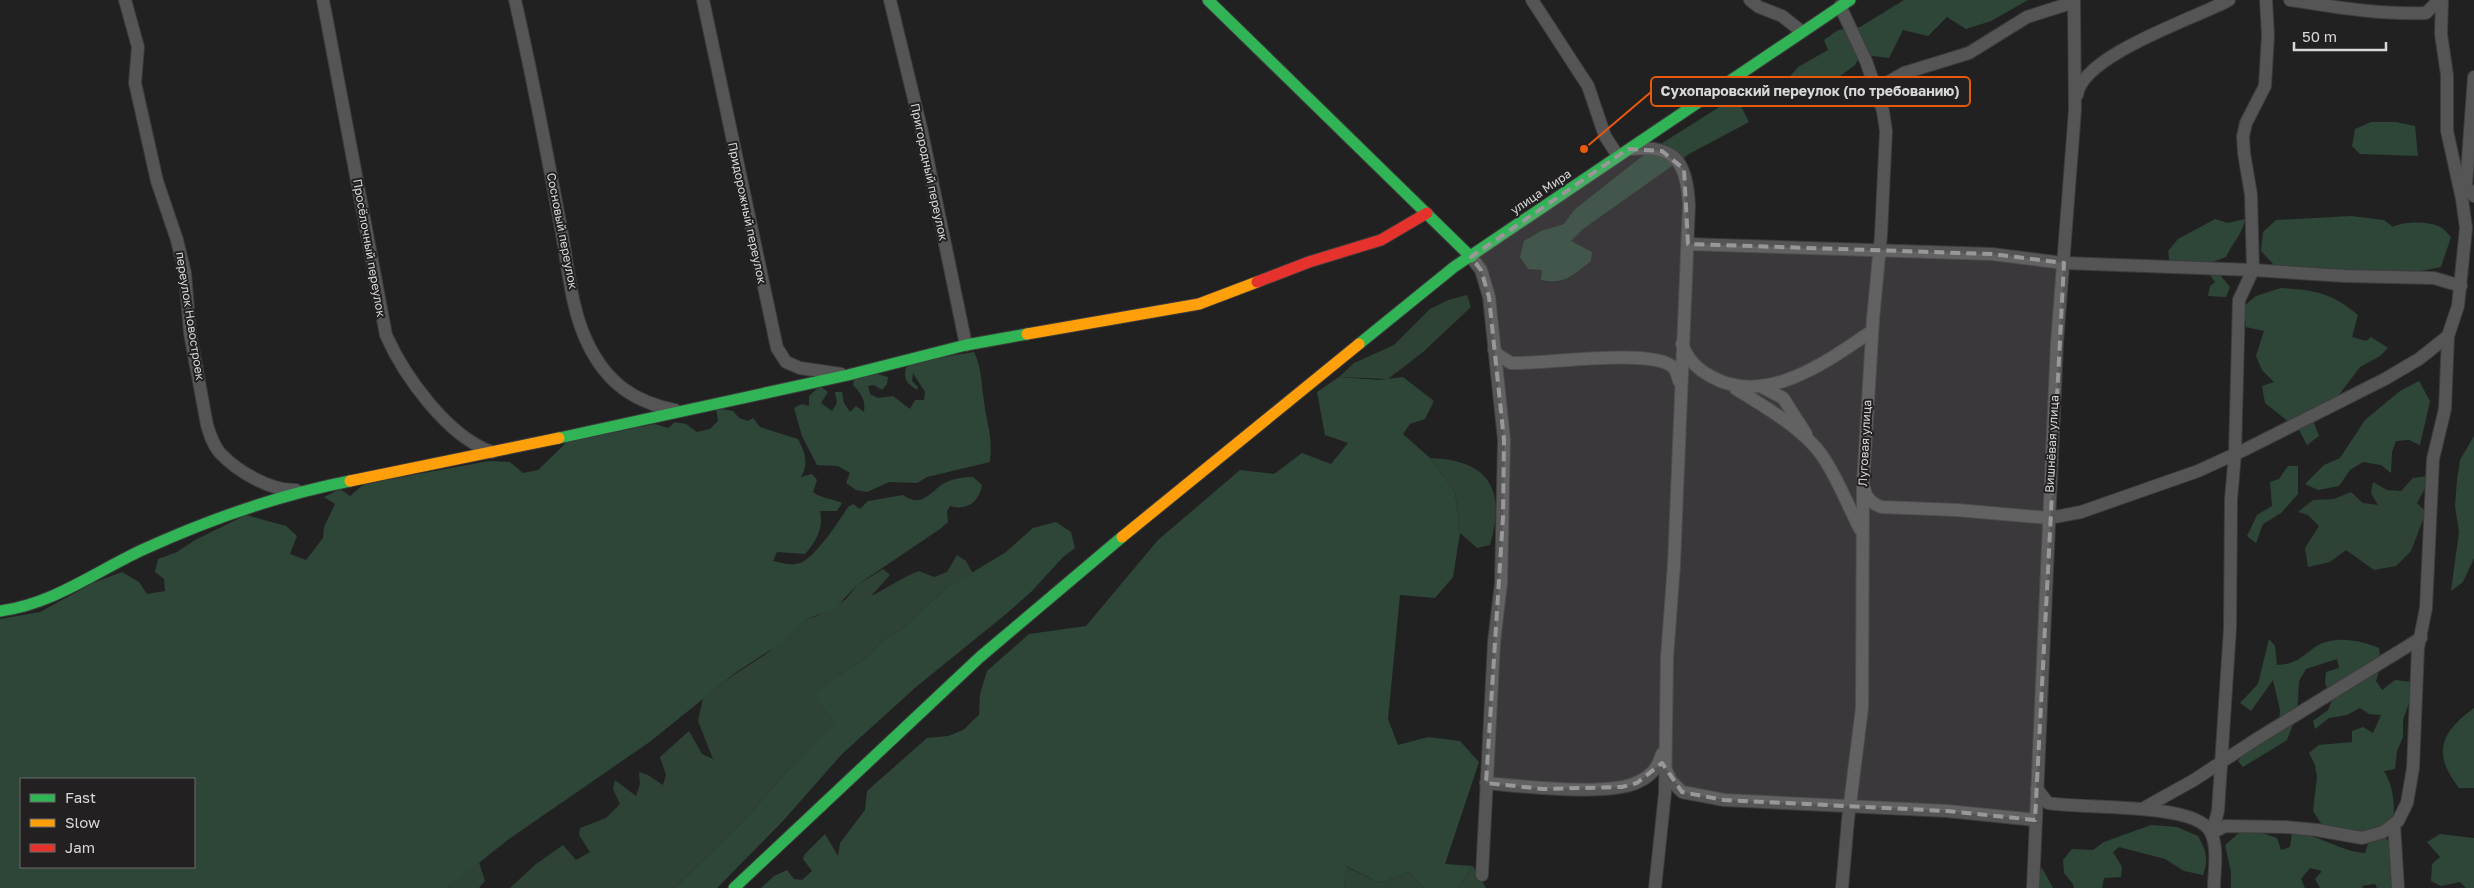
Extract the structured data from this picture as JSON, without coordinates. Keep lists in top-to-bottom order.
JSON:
{
  "streets": {
    "street": [
      "Пригородный переулок",
      "улица Мира",
      "Придорожный переулок",
      "Сосновый переулок",
      "Просёлочный переулок",
      "переулок Новостроек",
      "Луговая улица",
      "Вишнёвая улица"
    ]
  },
  "crossings": [
    ["улица Мира", "Луговая улица"]
  ],
  "places": ["Сухопаровский переулок (по требованию)"],
  "legend": ["Fast", "Slow", "Jam"],
  "scale_bar": "50 m"
}
